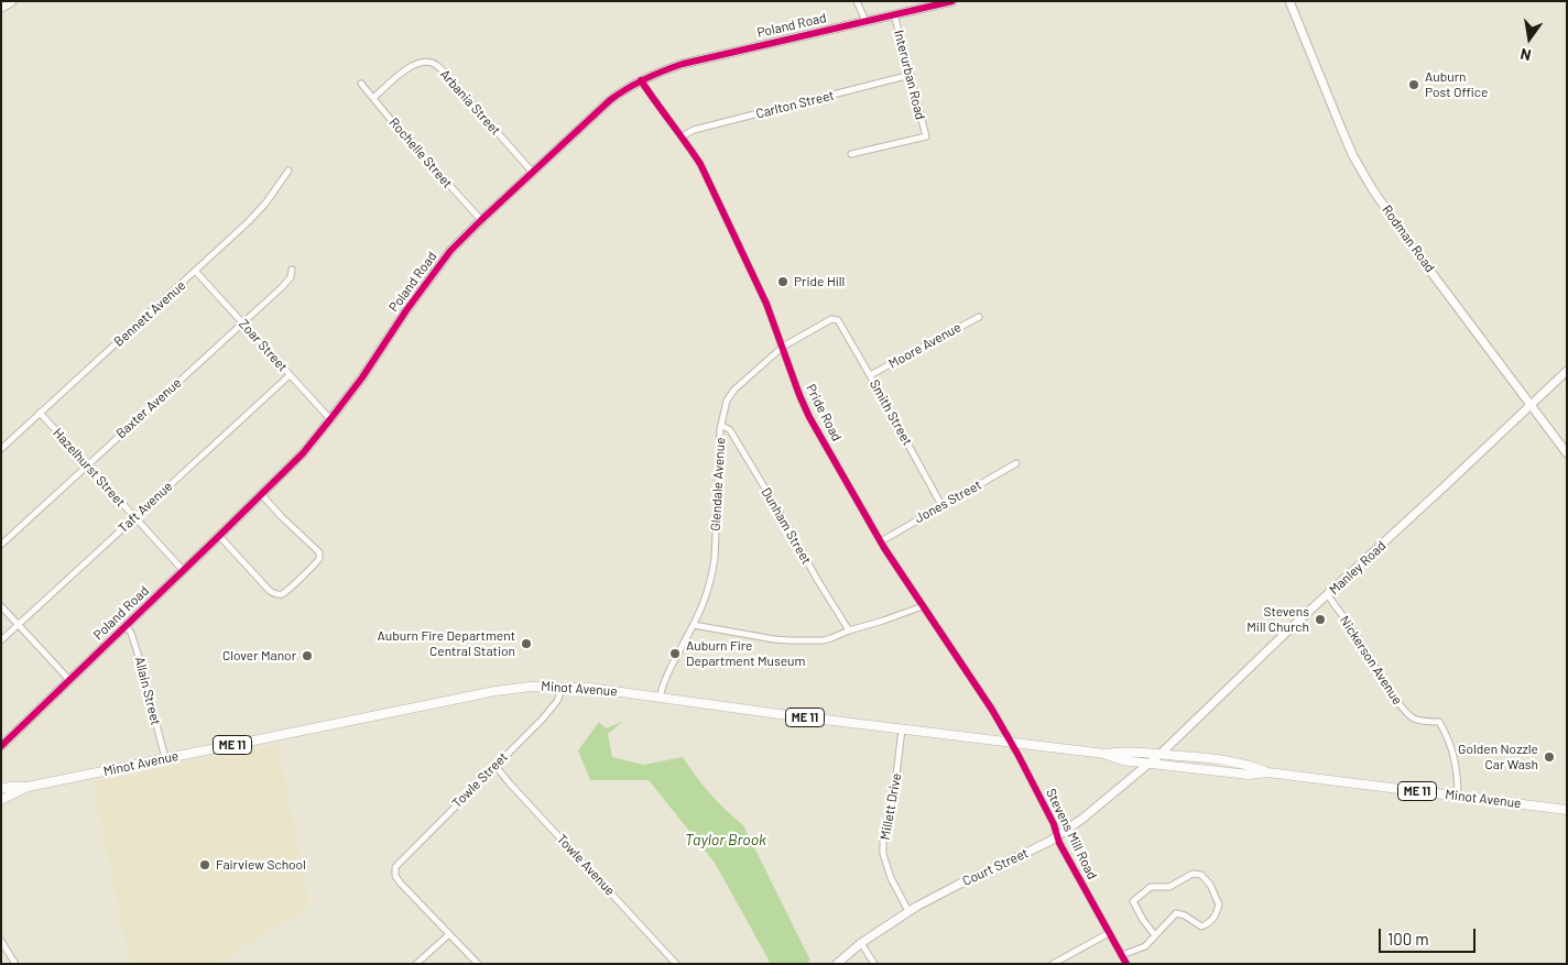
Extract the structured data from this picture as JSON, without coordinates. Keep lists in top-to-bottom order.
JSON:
{
  "streets": {
    "main road": ["Minot Avenue", "ME 11"],
    "street": [
      "Poland Road",
      "Interurban Road",
      "Arbania Street",
      "Carlton Street",
      "Rochelle Street",
      "Rodman Road",
      "Bennett Avenue",
      "Zoar Street",
      "Moore Avenue",
      "Baxter Avenue",
      "Pride Road",
      "Smith Street",
      "Hazelhurst Street",
      "Glendale Avenue",
      "Jones Street",
      "Taft Avenue",
      "Dunham Street",
      "Manley Road",
      "Nickerson Avenue",
      "Allain Street",
      "Towle Street",
      "Millett Drive",
      "Stevens Mill Road",
      "Towle Avenue",
      "Court Street"
    ]
  },
  "crossings": [
    ["Poland Road", "Interurban Road"],
    ["Poland Road", "Arbania Street"],
    ["Poland Road", "Rochelle Street"],
    ["Poland Road", "Zoar Street"],
    ["Poland Road", "Pride Road"],
    ["Poland Road", "Hazelhurst Street"],
    ["Poland Road", "Allain Street"],
    ["Interurban Road", "Carlton Street"],
    ["Arbania Street", "Rochelle Street"],
    ["Carlton Street", "Pride Road"],
    ["Rodman Road", "Manley Road"],
    ["Bennett Avenue", "Zoar Street"],
    ["Bennett Avenue", "Hazelhurst Street"],
    ["Zoar Street", "Baxter Avenue"],
    ["Zoar Street", "Taft Avenue"],
    ["Moore Avenue", "Smith Street"],
    ["Baxter Avenue", "Hazelhurst Street"],
    ["Pride Road", "Glendale Avenue"],
    ["Pride Road", "Jones Street"],
    ["Pride Road", "Minot Avenue"],
    ["Pride Road", "Stevens Mill Road"],
    ["Smith Street", "Glendale Avenue"],
    ["Smith Street", "Jones Street"],
    ["Hazelhurst Street", "Taft Avenue"],
    ["Glendale Avenue", "Dunham Street"],
    ["Glendale Avenue", "Minot Avenue"],
    ["Manley Road", "Nickerson Avenue"],
    ["Manley Road", "Minot Avenue"],
    ["Manley Road", "Court Street"],
    ["Nickerson Avenue", "Minot Avenue"],
    ["Minot Avenue", "Allain Street"],
    ["Minot Avenue", "Towle Street"],
    ["Minot Avenue", "Millett Drive"],
    ["Minot Avenue", "Stevens Mill Road"],
    ["Minot Avenue", "Court Street"],
    ["Towle Street", "Towle Avenue"],
    ["Millett Drive", "Court Street"],
    ["Stevens Mill Road", "Court Street"]
  ],
  "water": ["Taylor Brook"],
  "places": [
    "Auburn Post Office",
    "Pride Hill",
    "Stevens Mill Church",
    "Auburn Fire Department Central Station",
    "Auburn Fire Department Museum",
    "Clover Manor",
    "Golden Nozzle Car Wash",
    "Fairview School"
  ],
  "scale_bar": "100 m",
  "north": "bottom"
}
